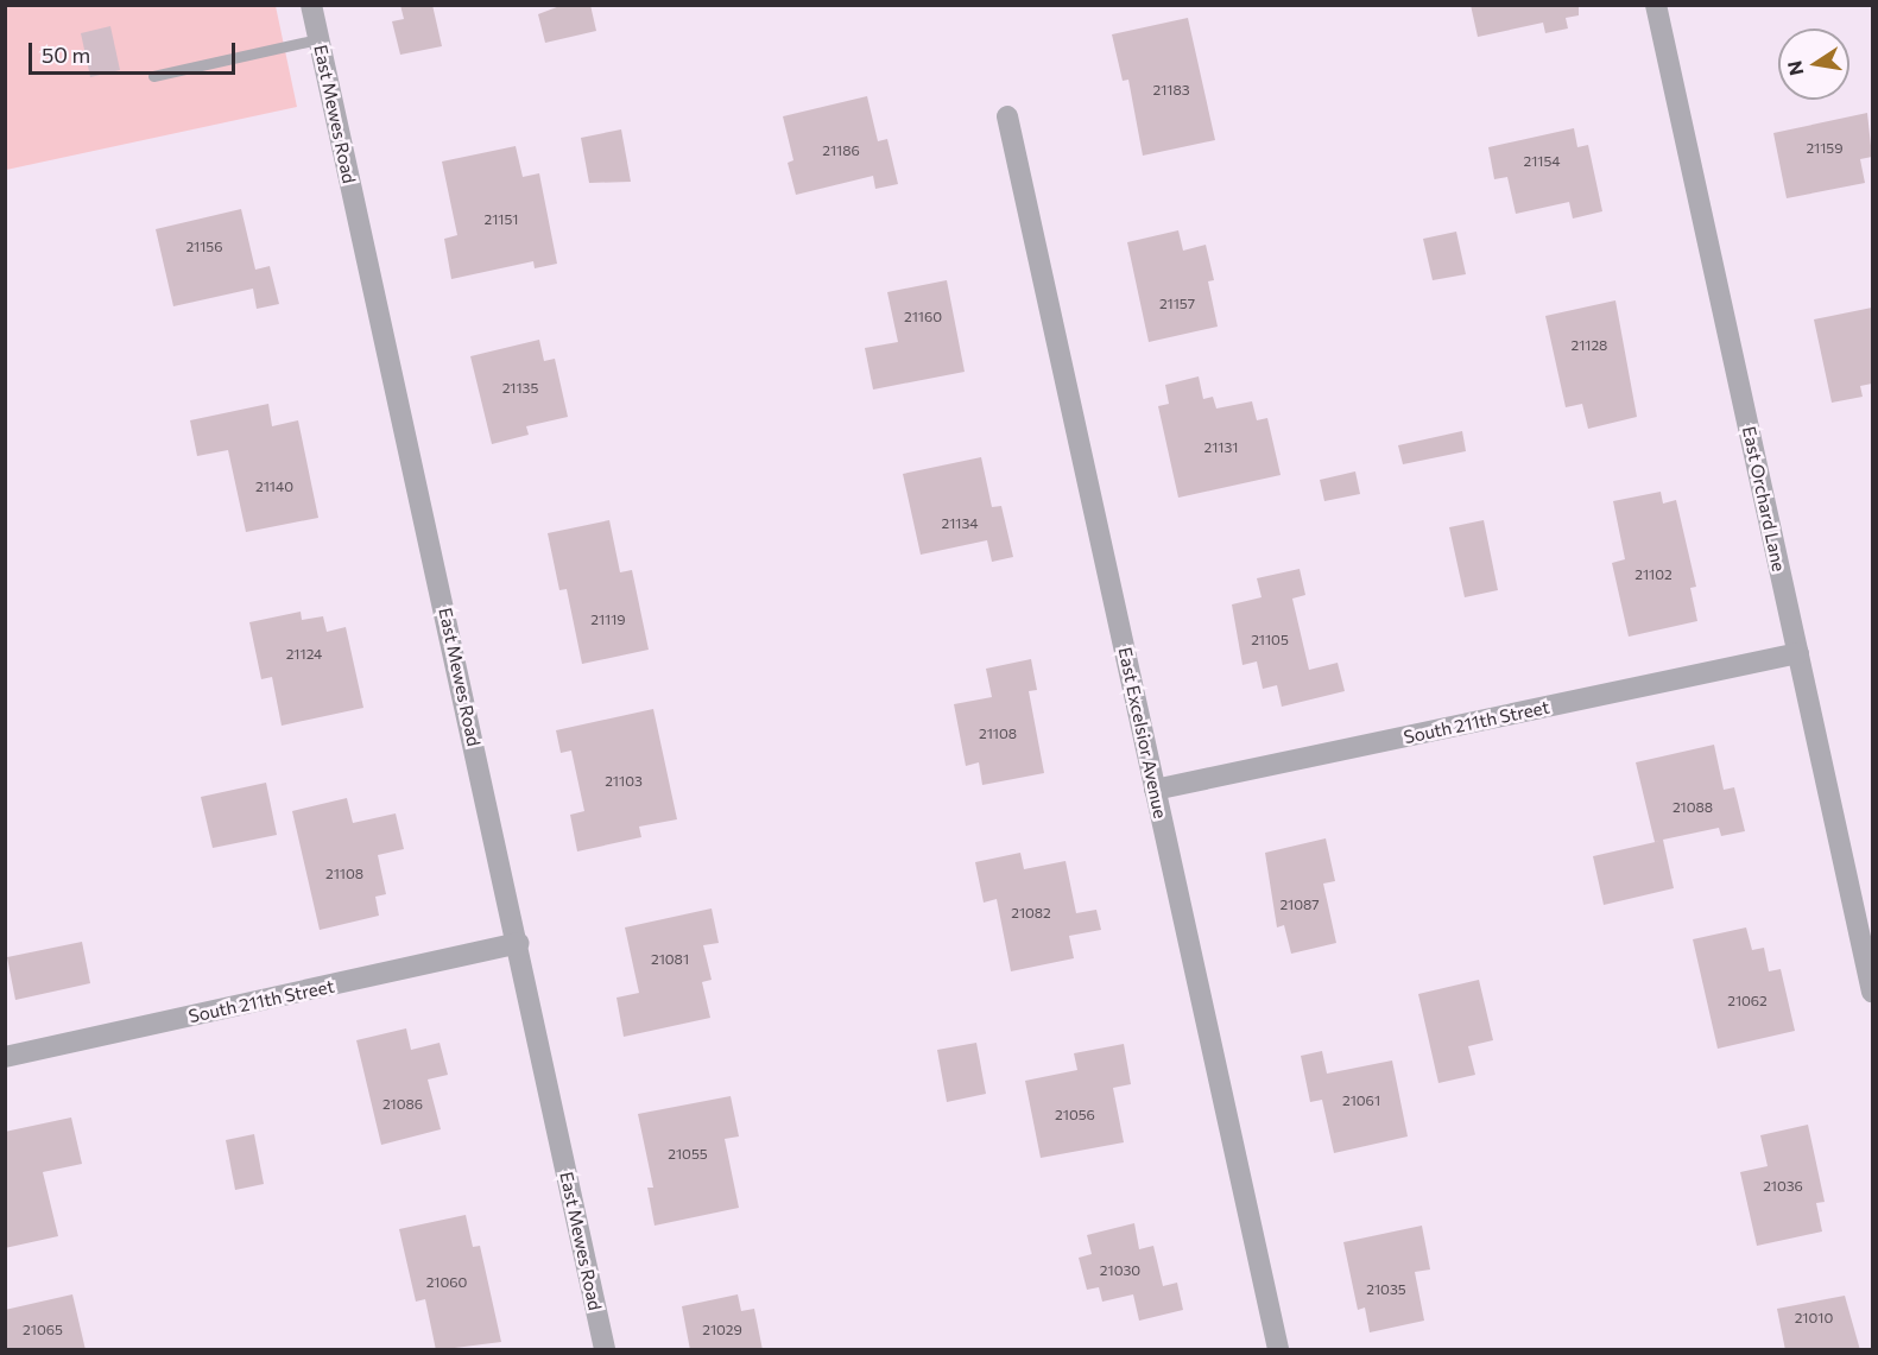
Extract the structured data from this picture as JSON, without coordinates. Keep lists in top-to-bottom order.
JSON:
{
  "streets": {
    "street": [
      "East Mewes Road",
      "East Orchard Lane",
      "South 211th Street",
      "East Excelsior Avenue"
    ]
  },
  "crossings": [
    ["East Mewes Road", "South 211th Street"],
    ["East Orchard Lane", "South 211th Street"],
    ["South 211th Street", "East Excelsior Avenue"]
  ],
  "house_numbers": [
    "21183",
    "21159",
    "21186",
    "21154",
    "21151",
    "21156",
    "21157",
    "21160",
    "21128",
    "21135",
    "21131",
    "21140",
    "21134",
    "21102",
    "21119",
    "21105",
    "21124",
    "21108",
    "21103",
    "21088",
    "21108",
    "21087",
    "21082",
    "21081",
    "21062",
    "21061",
    "21086",
    "21056",
    "21055",
    "21036",
    "21030",
    "21060",
    "21035",
    "21010",
    "21065",
    "21029"
  ],
  "scale_bar": "50 m",
  "north": "left"
}
